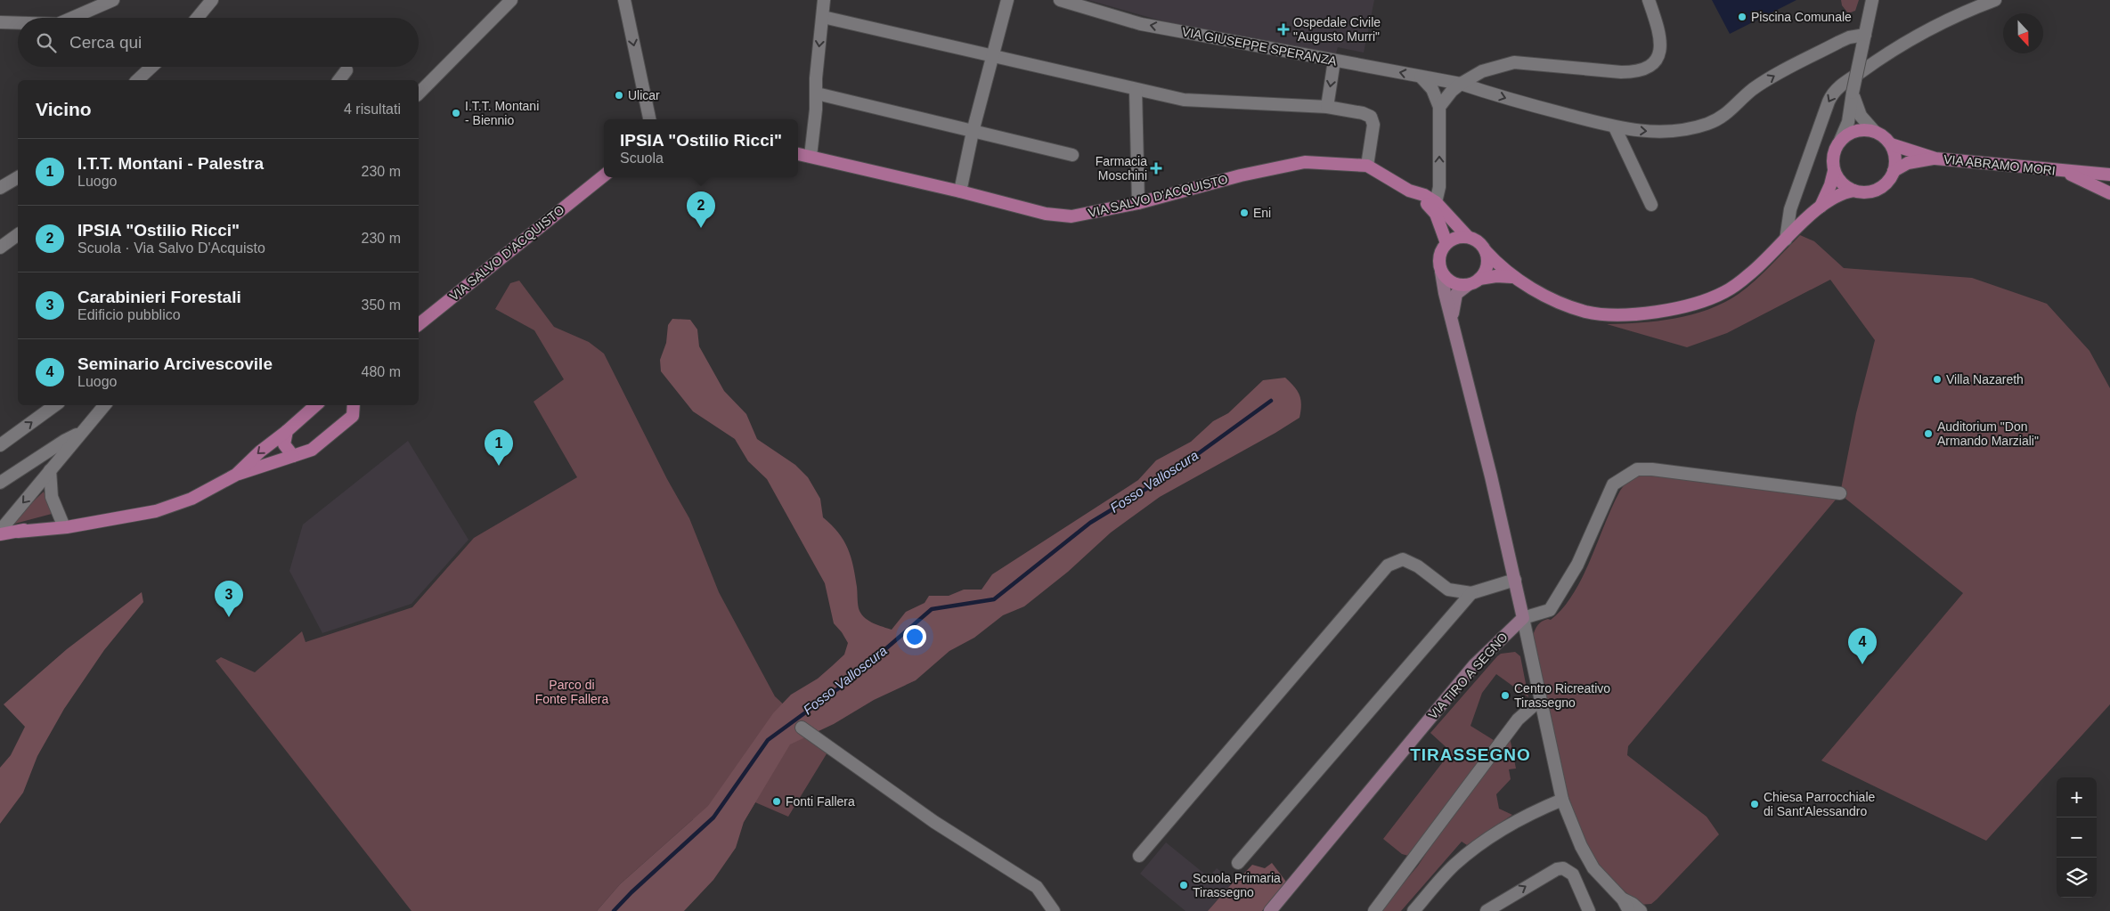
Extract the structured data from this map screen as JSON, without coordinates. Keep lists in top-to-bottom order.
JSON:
{
  "streets": {
    "main road": ["VIA ABRAMO MORI", "VIA SALVO D'ACQUISTO", "VIA TIRO A SEGNO"],
    "street": ["VIA GIUSEPPE SPERANZA"]
  },
  "districts": ["TIRASSEGNO"],
  "water": ["Fosso Valloscura"],
  "parks": ["Parco di Fonte Fallera"],
  "places": {
    "other": [
      "Piscina Comunale",
      "Ulicar",
      "I.T.T. Montani - Biennio",
      "Eni",
      "Villa Nazareth",
      "Auditorium \"Don Armando Marziali\"",
      "Centro Ricreativo Tirassegno",
      "Fonti Fallera",
      "Chiesa Parrocchiale di Sant'Alessandro",
      "Scuola Primaria Tirassegno"
    ],
    "health": ["Ospedale Civile \"Augusto Murri\"", "Farmacia Moschini"]
  },
  "north": "bottom",
  "page": {
    "search": "Cerca qui",
    "heading": ["Vicino", "4 risultati"],
    "popup": ["IPSIA \"Ostilio Ricci\"", "Scuola"],
    "list": [
      {
        "mark": "1",
        "name": "I.T.T. Montani - Palestra",
        "note": "Luogo",
        "value": "230 m"
      },
      {
        "mark": "2",
        "name": "IPSIA \"Ostilio Ricci\"",
        "note": "Scuola · Via Salvo D'Acquisto",
        "value": "230 m"
      },
      {
        "mark": "3",
        "name": "Carabinieri Forestali",
        "note": "Edificio pubblico",
        "value": "350 m"
      },
      {
        "mark": "4",
        "name": "Seminario Arcivescovile",
        "note": "Luogo",
        "value": "480 m"
      }
    ],
    "pins": [
      "2",
      "1",
      "3",
      "4"
    ],
    "map_buttons": ["+", "−"]
  }
}
